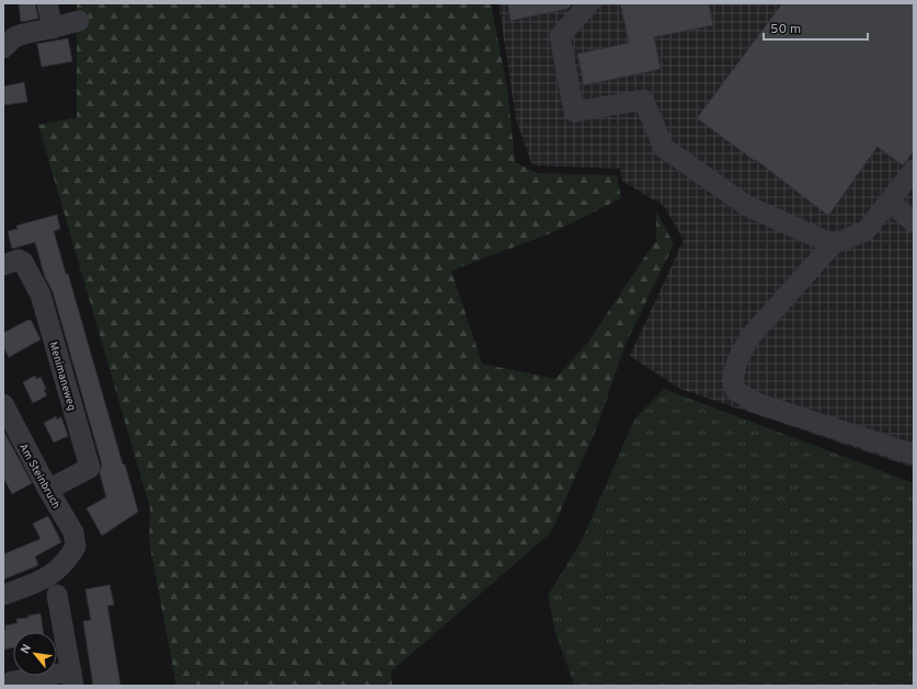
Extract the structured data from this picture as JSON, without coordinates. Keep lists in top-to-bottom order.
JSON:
{
  "streets": {
    "street": ["Menimaneweg", "Am Steinbruch"]
  },
  "crossings": [
    ["Menimaneweg", "Am Steinbruch"]
  ],
  "scale_bar": "50 m",
  "north": "top left"
}
